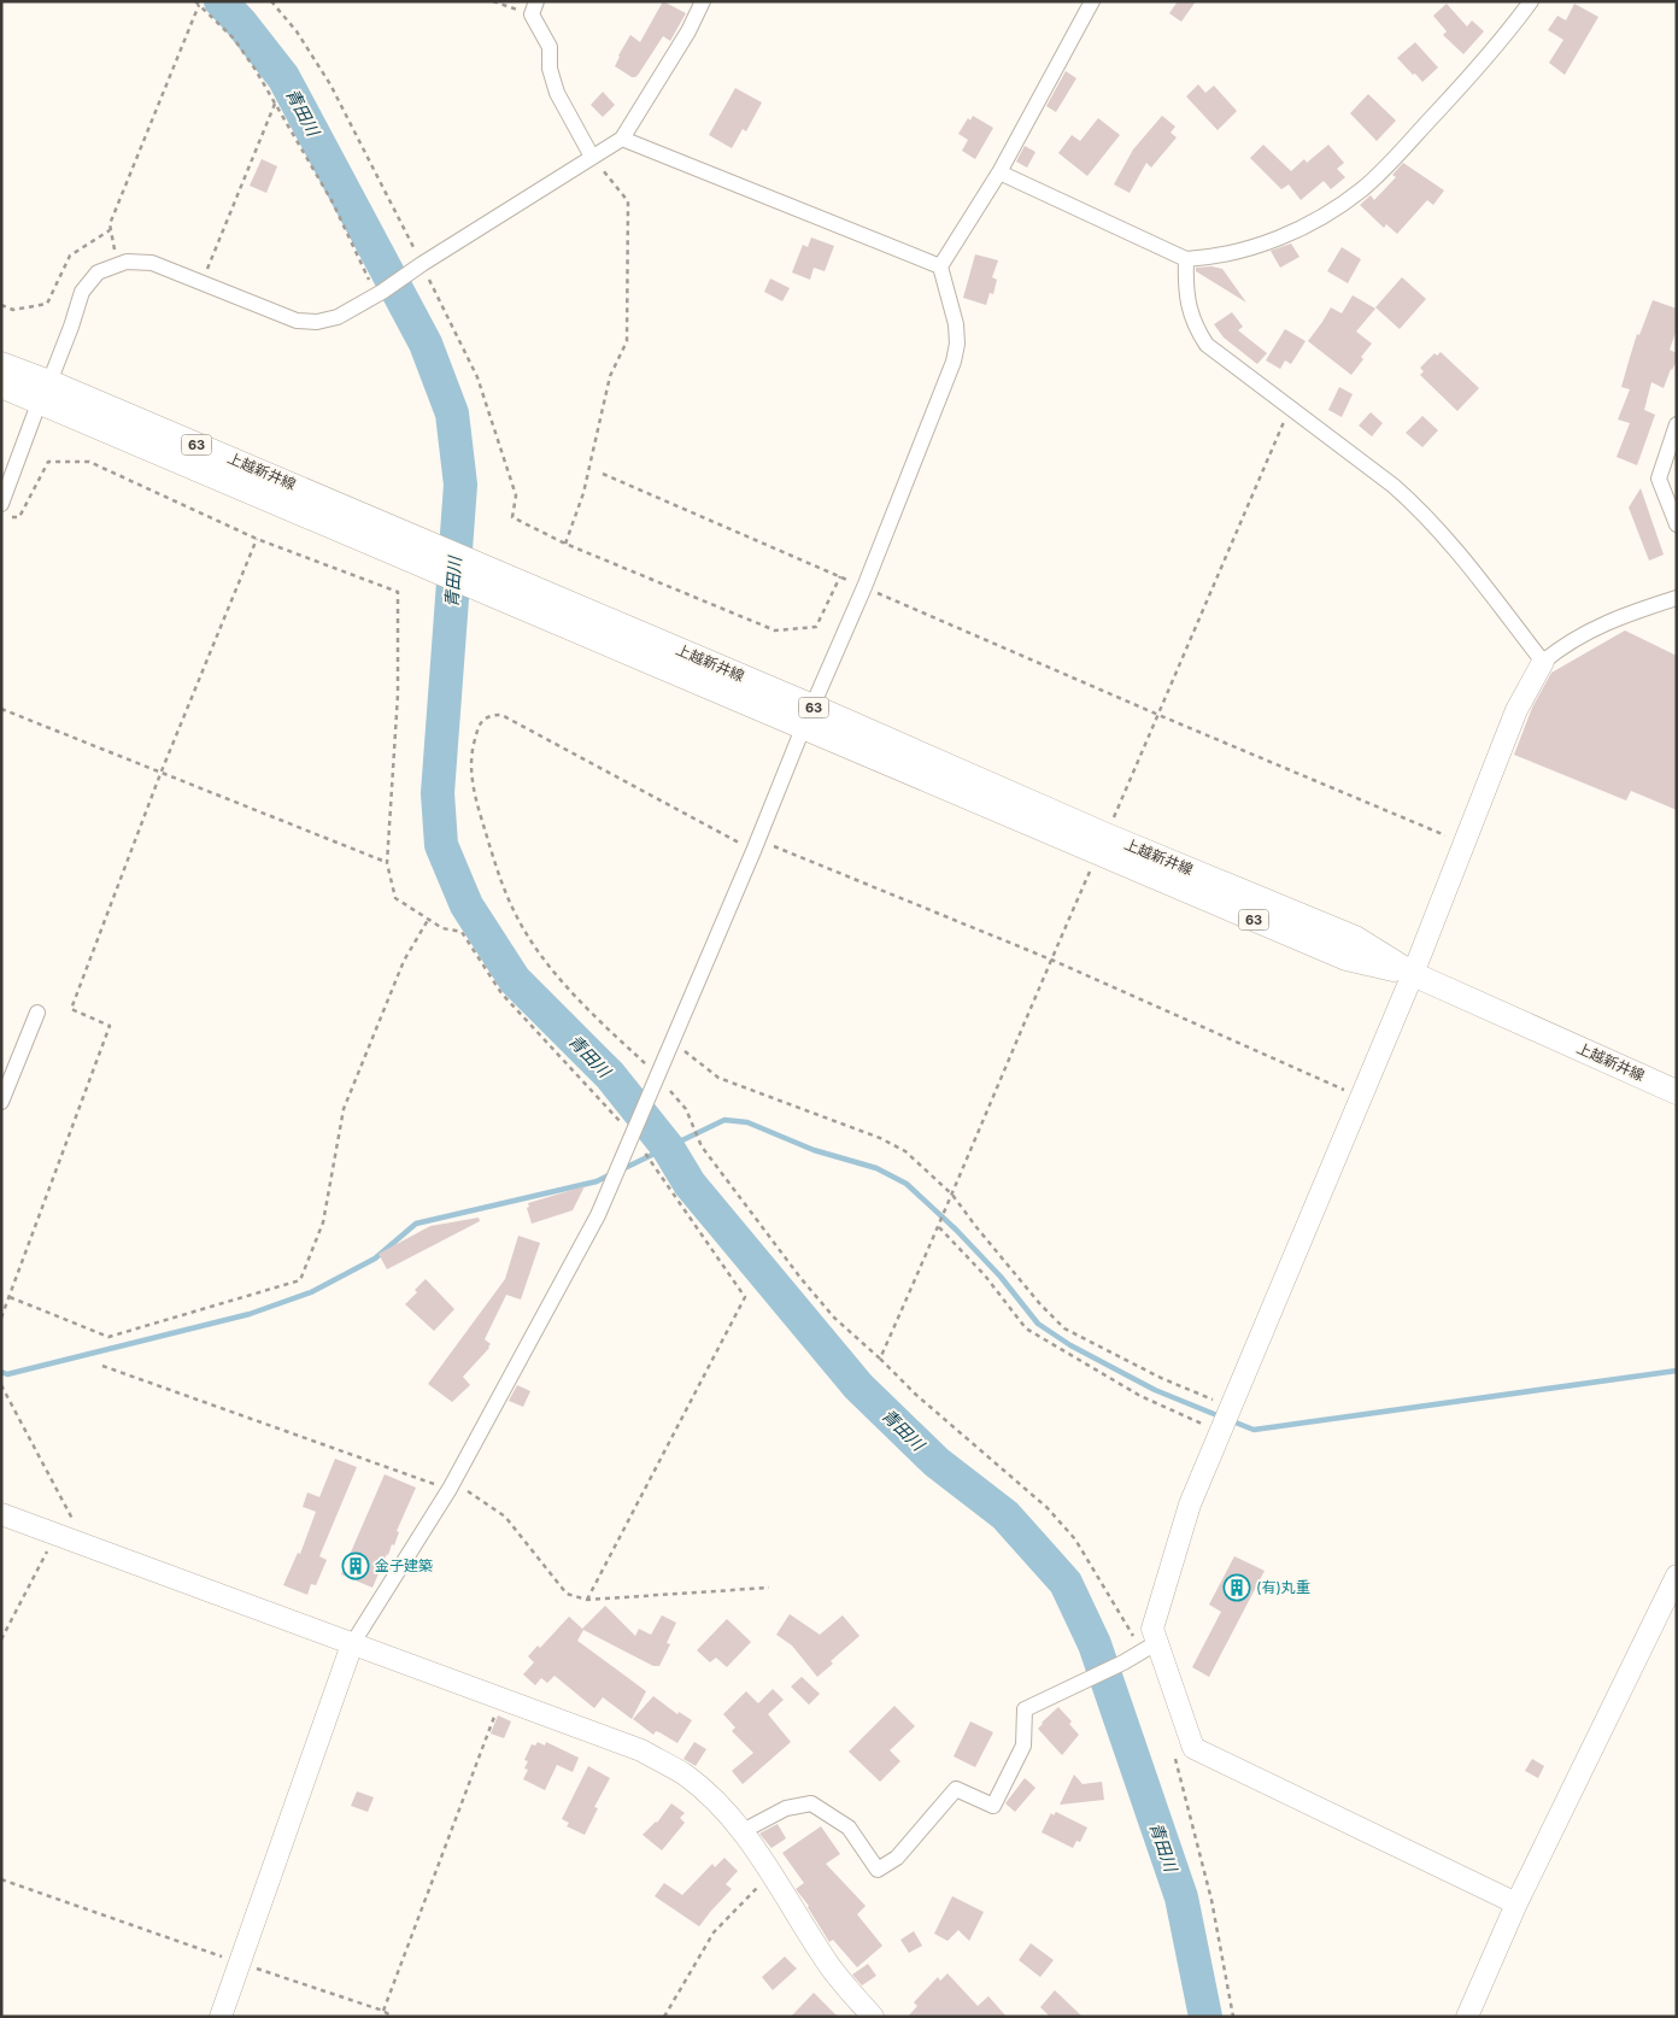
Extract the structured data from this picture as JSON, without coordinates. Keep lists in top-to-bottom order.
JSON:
{
  "streets": {
    "main road": ["63", "上越新井線"]
  },
  "water": ["青田川"],
  "places": {
    "building": ["金子建築", "(有)丸重"]
  }
}
